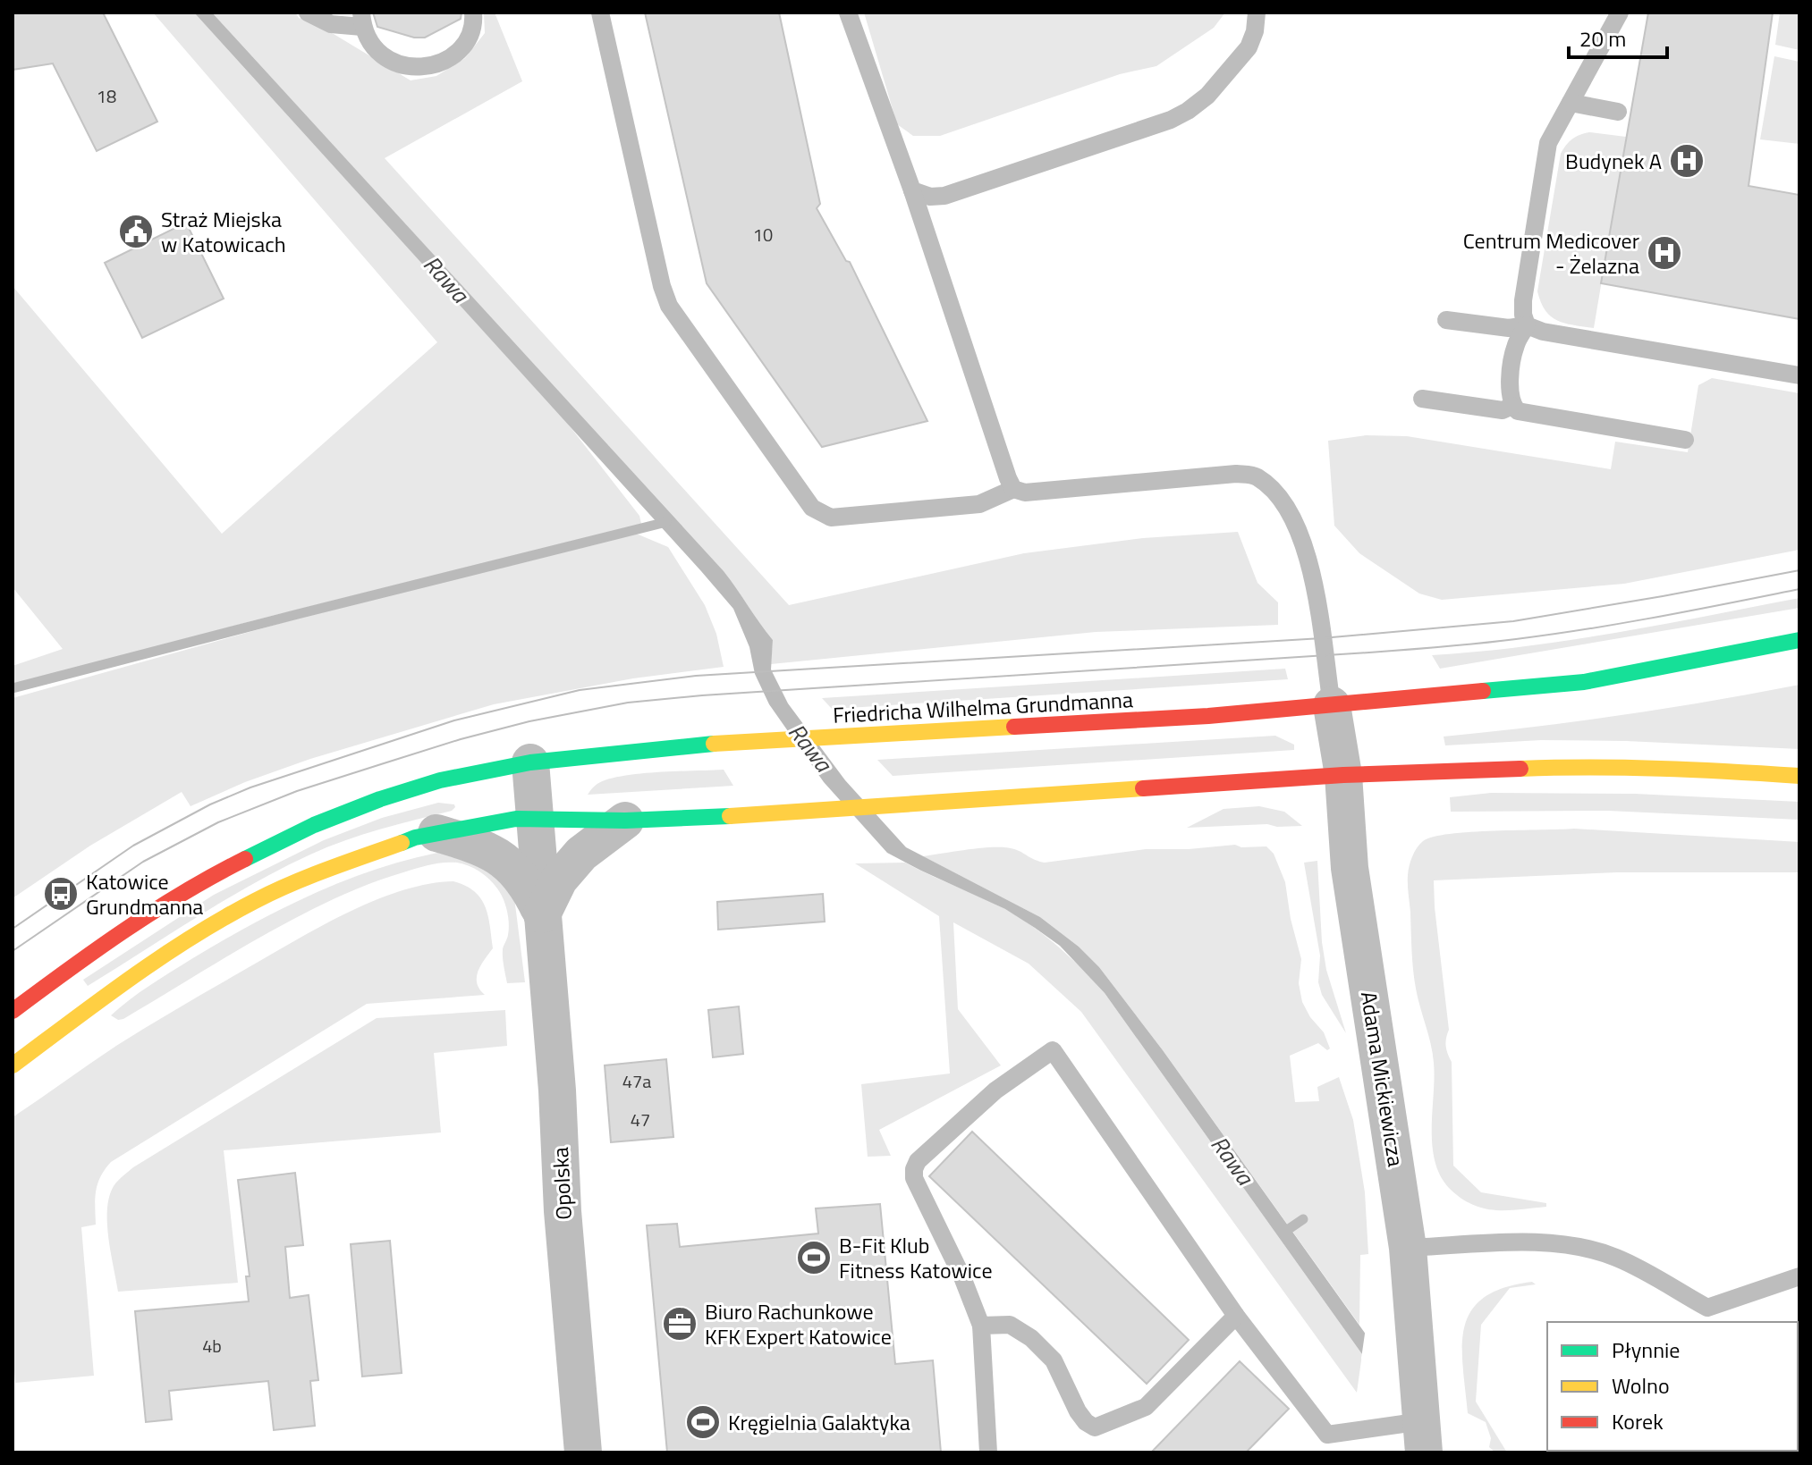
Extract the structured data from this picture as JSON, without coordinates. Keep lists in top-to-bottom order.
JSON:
{
  "streets": {
    "main road": ["Friedricha Wilhelma Grundmanna"],
    "street": ["Adama Mickiewicza", "Opolska"]
  },
  "crossings": [
    ["Friedricha Wilhelma Grundmanna", "Adama Mickiewicza"],
    ["Friedricha Wilhelma Grundmanna", "Opolska"]
  ],
  "water": ["Rawa"],
  "places": {
    "hospital": ["Budynek A", "Centrum Medicover - Żelazna"],
    "public building": ["Straż Miejska w Katowicach"],
    "bus stop": ["Katowice Grundmanna"],
    "sports": ["B-Fit Klub Fitness Katowice", "Kręgielnia Galaktyka"],
    "office": ["Biuro Rachunkowe KFK Expert Katowice"]
  },
  "house_numbers": [
    "18",
    "10",
    "47a",
    "47",
    "4b"
  ],
  "legend": ["Płynnie", "Wolno", "Korek"],
  "scale_bar": "20 m"
}
